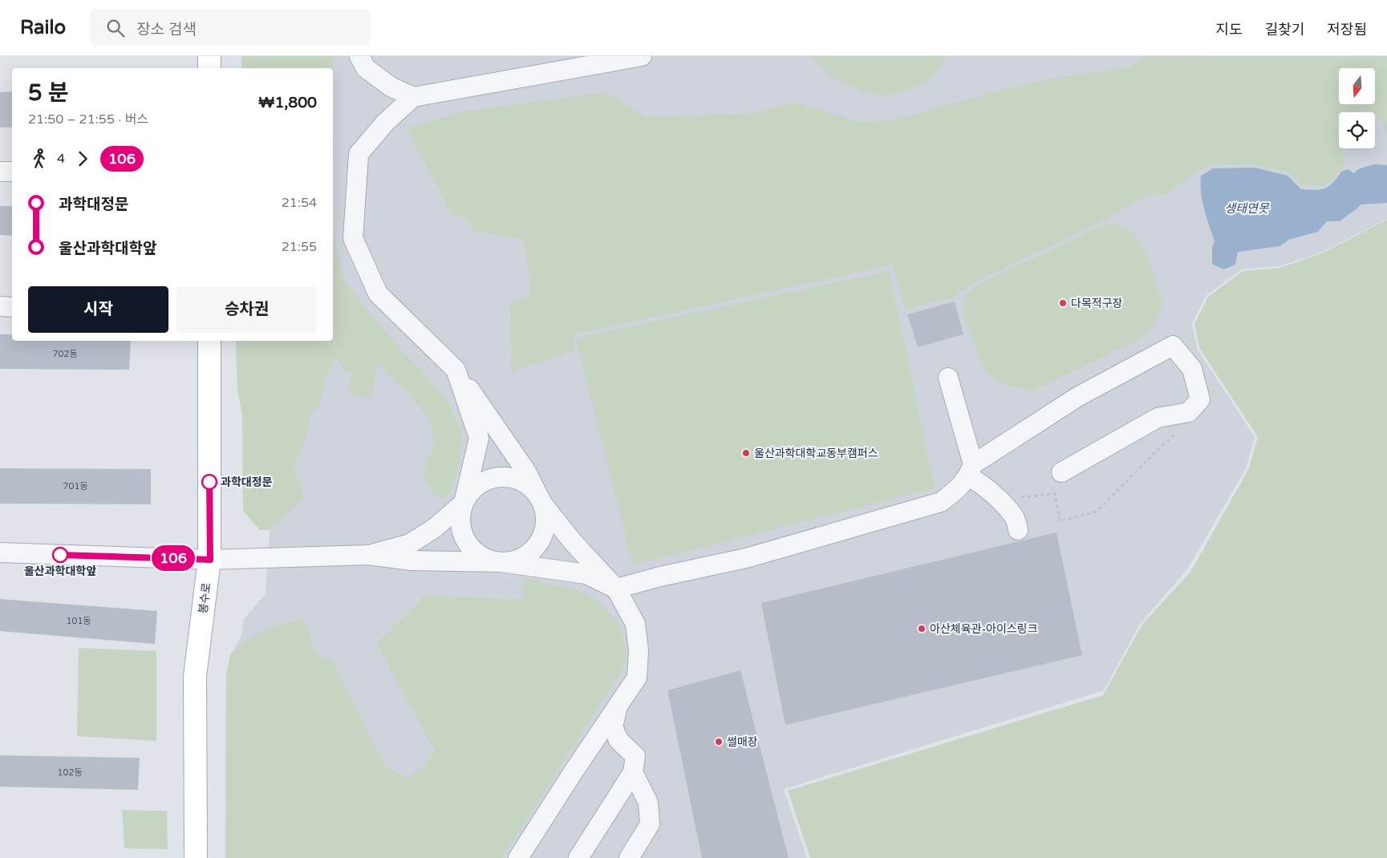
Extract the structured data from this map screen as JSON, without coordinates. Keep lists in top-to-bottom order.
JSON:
{
  "streets": {
    "main road": ["봉수로"]
  },
  "water": ["생태연못"],
  "places": [
    "다목적구장",
    "울산과학대학교동부캠퍼스",
    "과학대정문",
    "울산과학대학앞",
    "아산체육관-아이스링크",
    "썰매장"
  ],
  "lines": ["bus line 106"],
  "house_numbers": [
    "702동",
    "701동",
    "101동",
    "102동"
  ],
  "north": "bottom",
  "page": {
    "header": "Railo",
    "search": "장소 검색",
    "nav": ["지도", "길찾기", "저장됨"],
    "on_map": "106",
    "heading": ["5 분", "21:50 – 21:55 · 버스", "₩1,800"],
    "legs": ["4", "106"],
    "list": [
      {
        "name": "과학대정문",
        "value": "21:54"
      },
      {
        "name": "울산과학대학앞",
        "value": "21:55"
      }
    ],
    "buttons": ["시작", "승차권"]
  }
}
